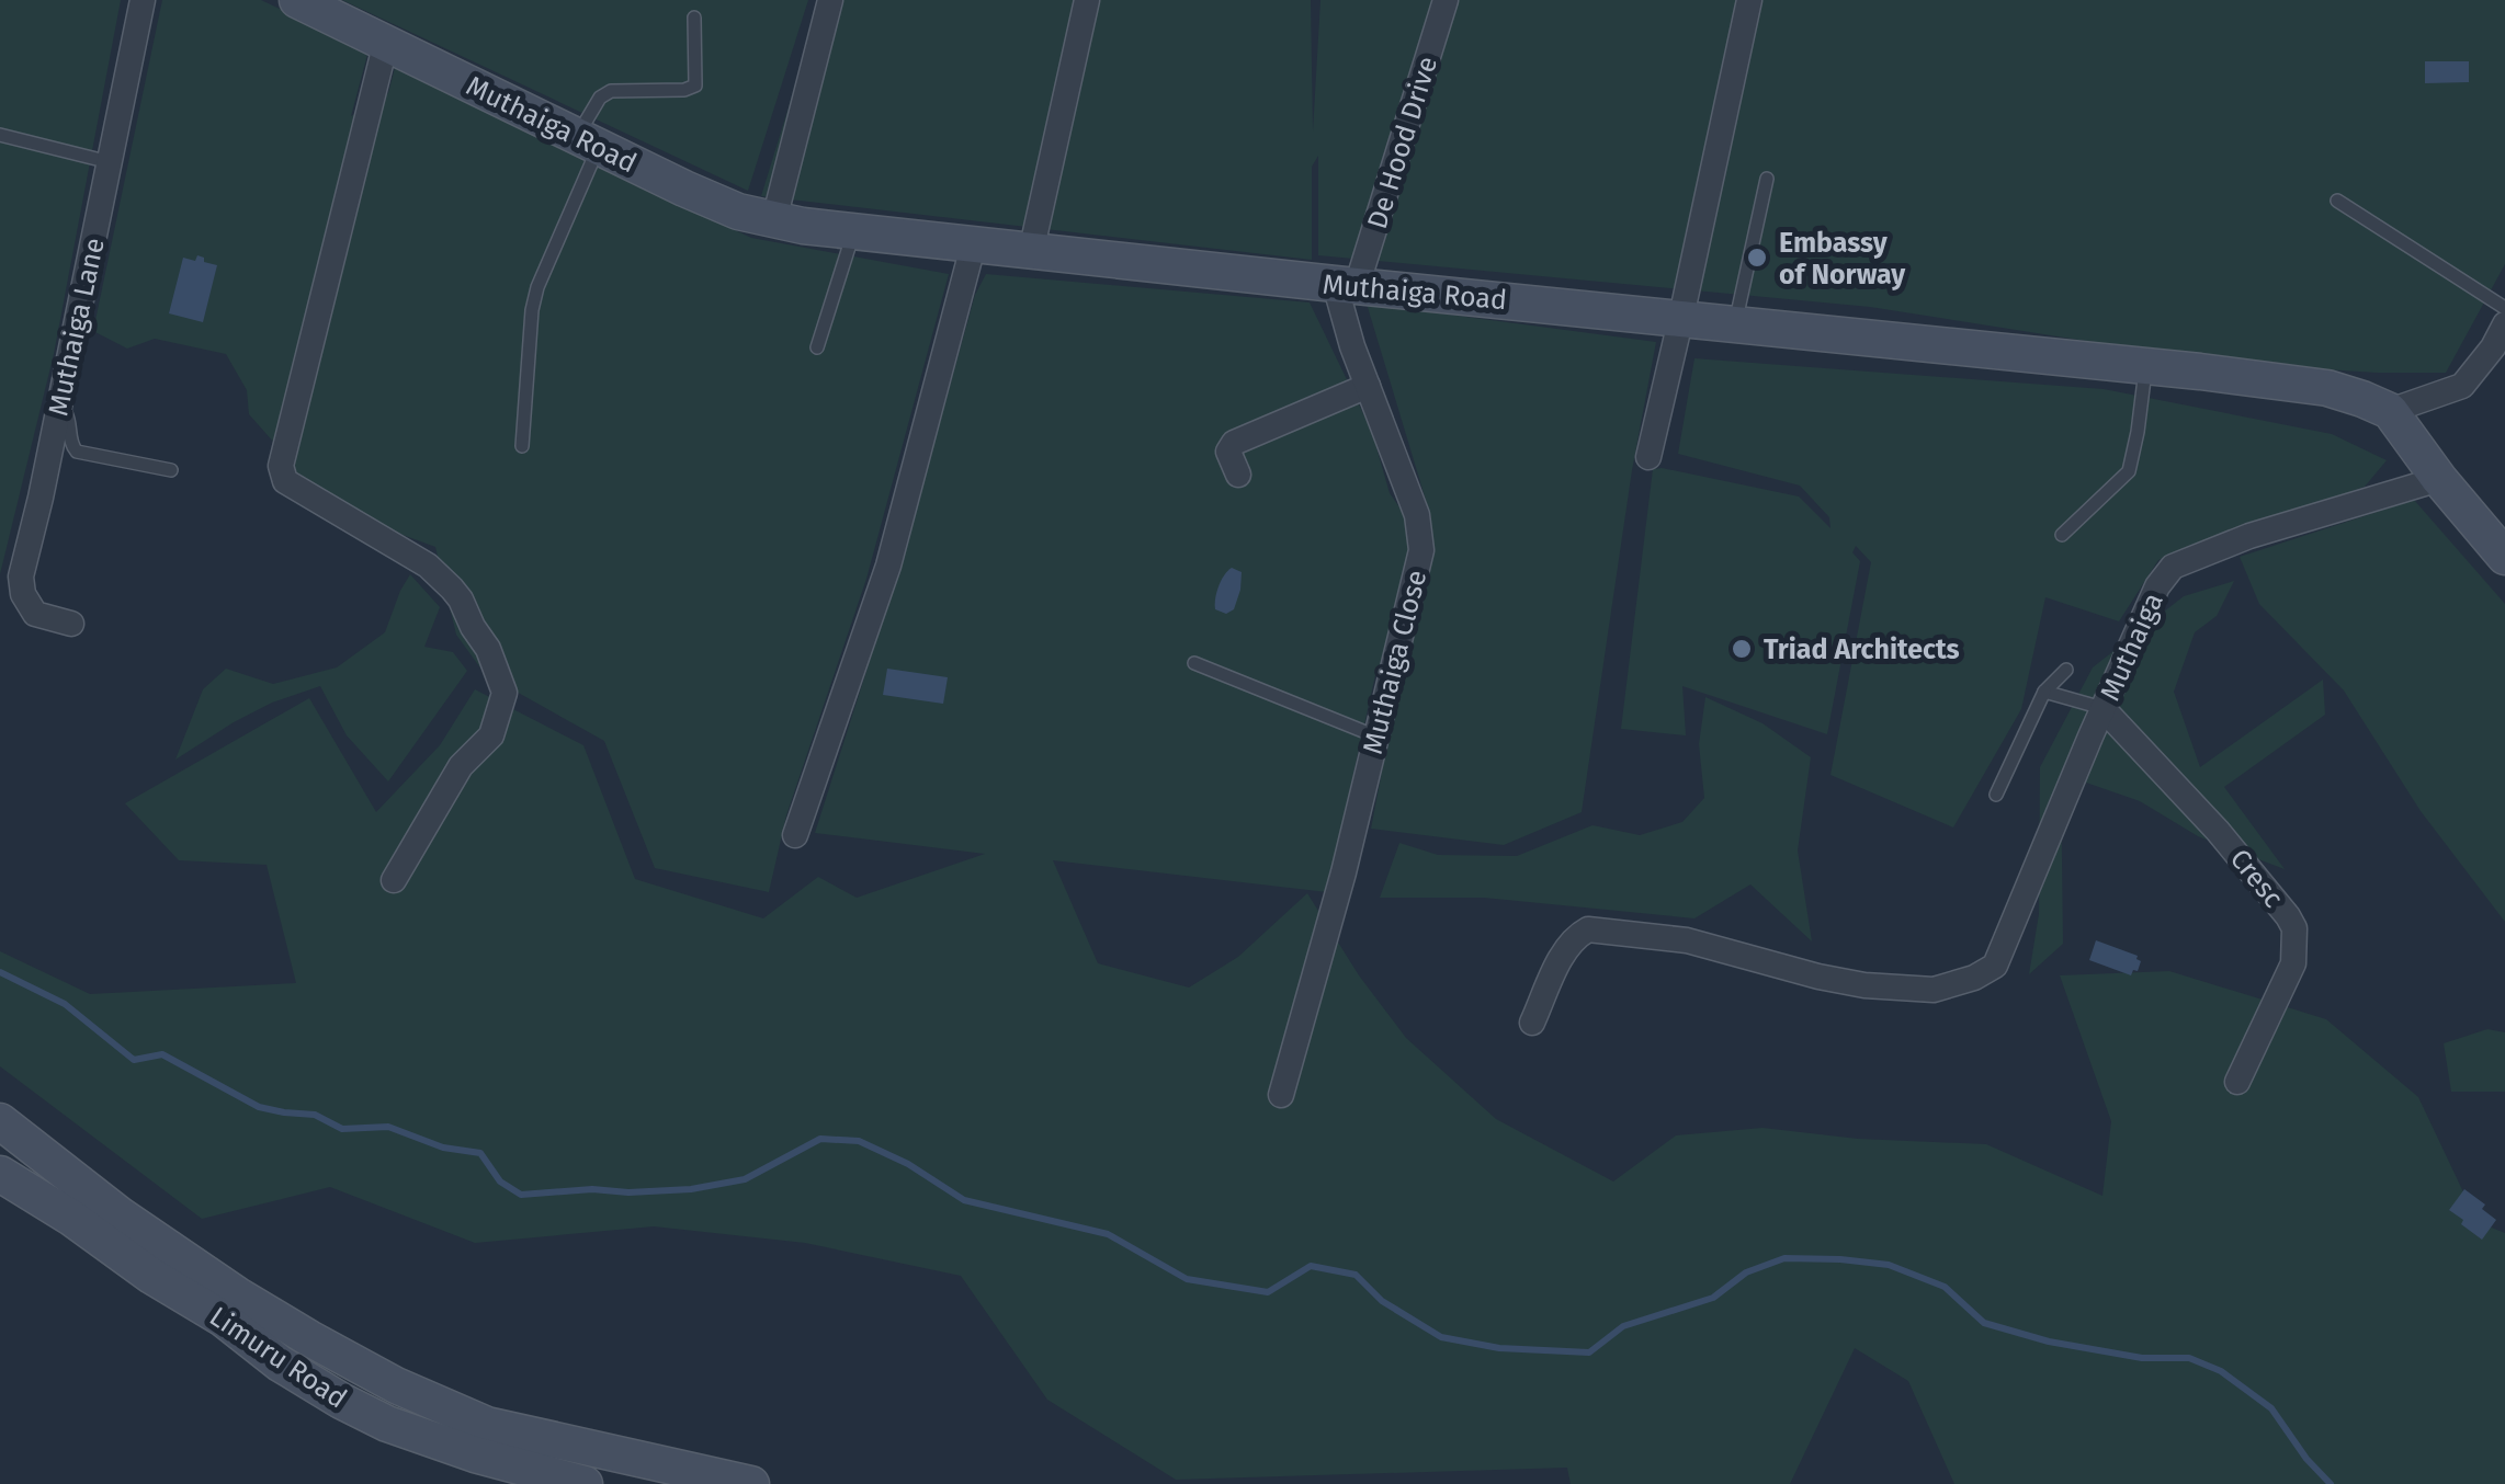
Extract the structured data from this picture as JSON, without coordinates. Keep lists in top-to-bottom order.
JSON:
{
  "streets": {
    "main road": ["Muthaiga Road", "Limuru Road"],
    "street": [
      "De Hood Drive",
      "Muthaiga Lane",
      "Muthaiga",
      "Muthaiga Close",
      "Cresc"
    ]
  },
  "crossings": [
    ["Muthaiga Road", "De Hood Drive"],
    ["Muthaiga Road", "Muthaiga Close"],
    ["De Hood Drive", "Muthaiga Close"],
    ["Muthaiga", "Cresc"]
  ],
  "places": ["Embassy of Norway", "Triad Architects"]
}
